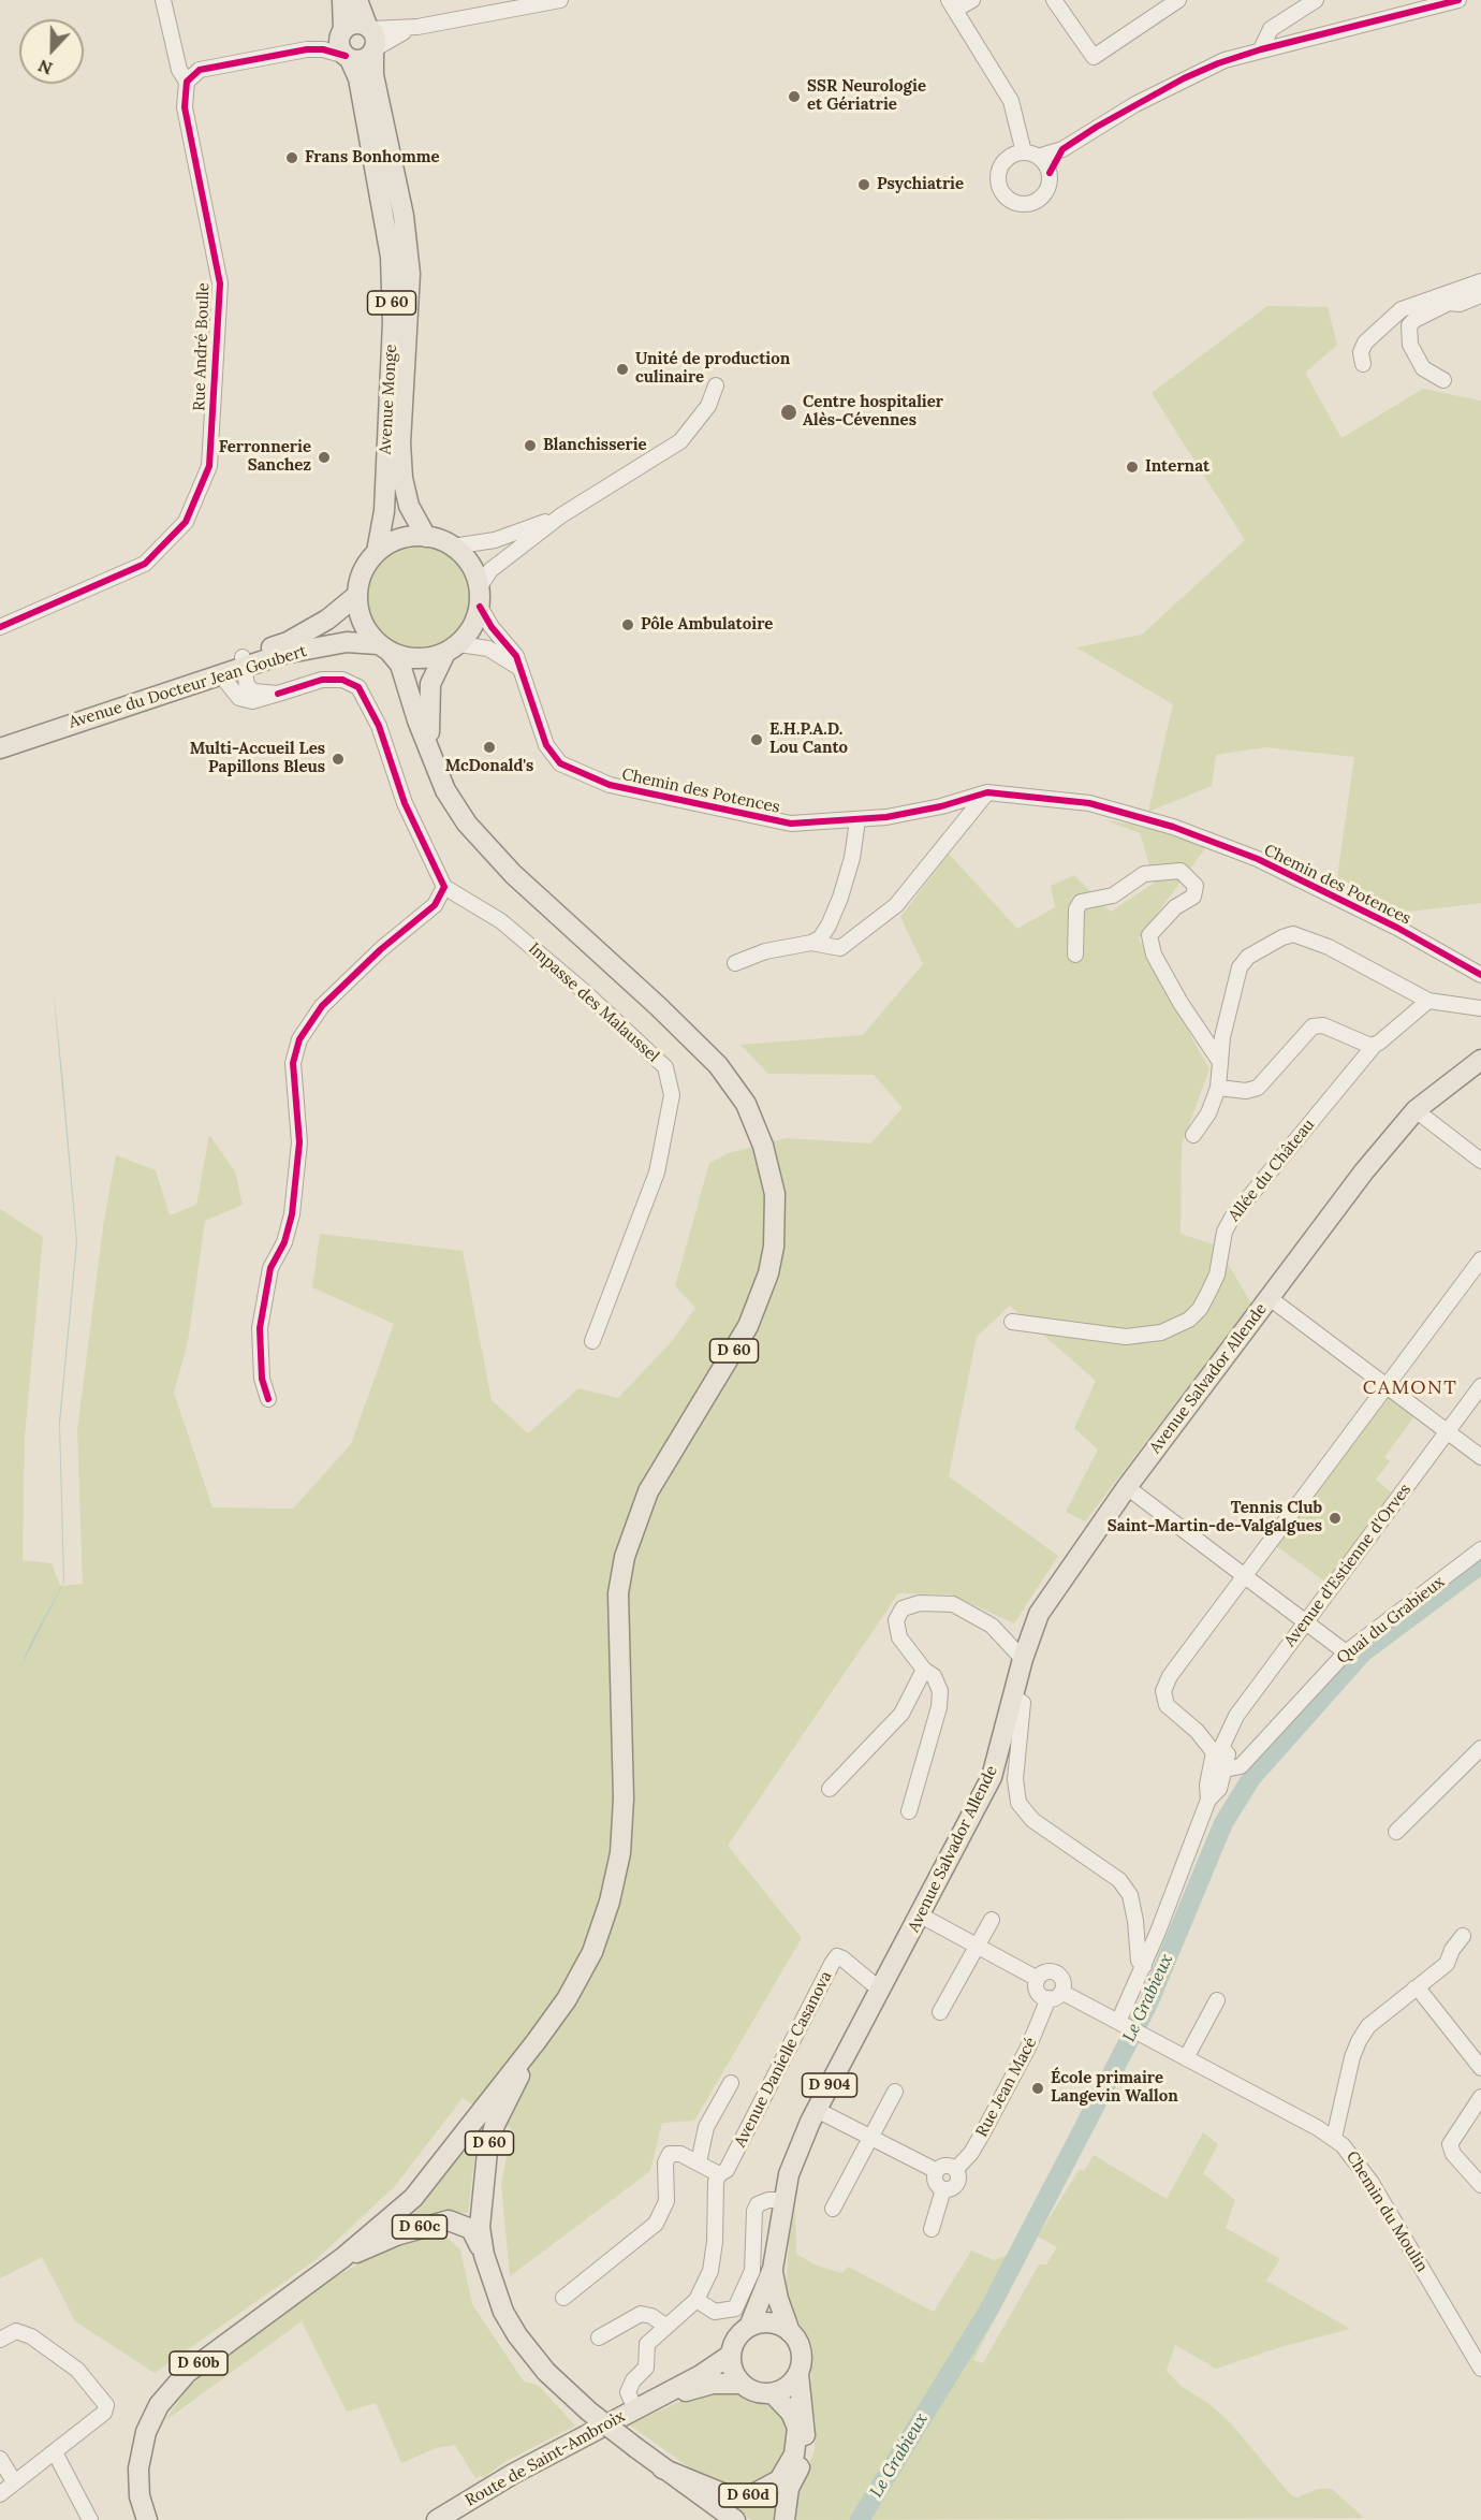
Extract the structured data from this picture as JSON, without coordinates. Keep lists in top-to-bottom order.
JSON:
{
  "streets": {
    "main road": [
      "D 60",
      "Avenue Monge",
      "Avenue du Docteur Jean Goubert",
      "Avenue Salvador Allende",
      "D 904",
      "D 60c",
      "D 60b",
      "Route de Saint-Ambroix",
      "D 60d"
    ],
    "street": [
      "Rue André Boulle",
      "Chemin des Potences",
      "Impasse des Malaussel",
      "Allée du Château",
      "Avenue d'Estienne d'Orves",
      "Quai du Grabieux",
      "Avenue Danielle Casanova",
      "Rue Jean Macé",
      "Chemin du Moulin"
    ]
  },
  "crossings": [
    ["D 60", "Avenue Monge"],
    ["D 60", "Avenue du Docteur Jean Goubert"],
    ["D 60", "Chemin des Potences"],
    ["D 60", "D 60c"],
    ["D 60", "D 60b"],
    ["D 60", "D 60d"],
    ["Avenue Monge", "Avenue du Docteur Jean Goubert"],
    ["Avenue Monge", "Chemin des Potences"],
    ["Avenue du Docteur Jean Goubert", "Chemin des Potences"],
    ["Avenue Salvador Allende", "Avenue Danielle Casanova"],
    ["Avenue Salvador Allende", "Route de Saint-Ambroix"],
    ["Avenue Salvador Allende", "D 60d"],
    ["Avenue Danielle Casanova", "Route de Saint-Ambroix"],
    ["Rue Jean Macé", "Chemin du Moulin"],
    ["D 60c", "D 60b"],
    ["Route de Saint-Ambroix", "D 60d"]
  ],
  "districts": ["CAMONT"],
  "water": ["Le Grabieux"],
  "places": [
    "SSR Neurologie et Gériatrie",
    "Frans Bonhomme",
    "Psychiatrie",
    "Unité de production culinaire",
    "Centre hospitalier Alès-Cévennes",
    "Blanchisserie",
    "Ferronnerie Sanchez",
    "Internat",
    "Pôle Ambulatoire",
    "E.H.P.A.D. Lou Canto",
    "McDonald's",
    "Multi-Accueil Les Papillons Bleus",
    "Tennis Club Saint-Martin-de-Valgalgues",
    "École primaire Langevin Wallon"
  ],
  "north": "bottom"
}
